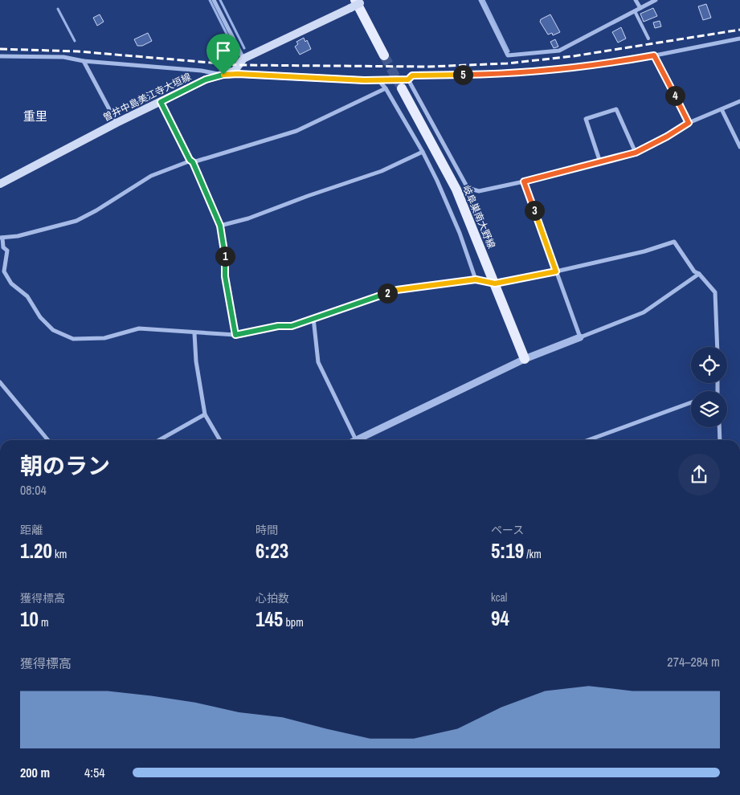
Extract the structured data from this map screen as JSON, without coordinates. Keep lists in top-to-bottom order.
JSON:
{
  "streets": {
    "main road": ["曽井中島美江寺大垣線", "岐阜巣南大野線"]
  },
  "districts": ["重里"],
  "page": {
    "pins": [
      "5",
      "4",
      "3",
      "1",
      "2"
    ],
    "heading": ["朝のラン", "08:04"],
    "stats": [
      ["距離", "1.20 km"],
      ["時間", "6:23"],
      ["ペース", "5:19 /km"],
      ["獲得標高", "10 m"],
      ["心拍数", "145 bpm"],
      ["kcal", "94"]
    ],
    "chart": ["獲得標高", "274–284 m"],
    "list": [
      {
        "name": "200 m",
        "note": "4:54"
      }
    ]
  }
}
